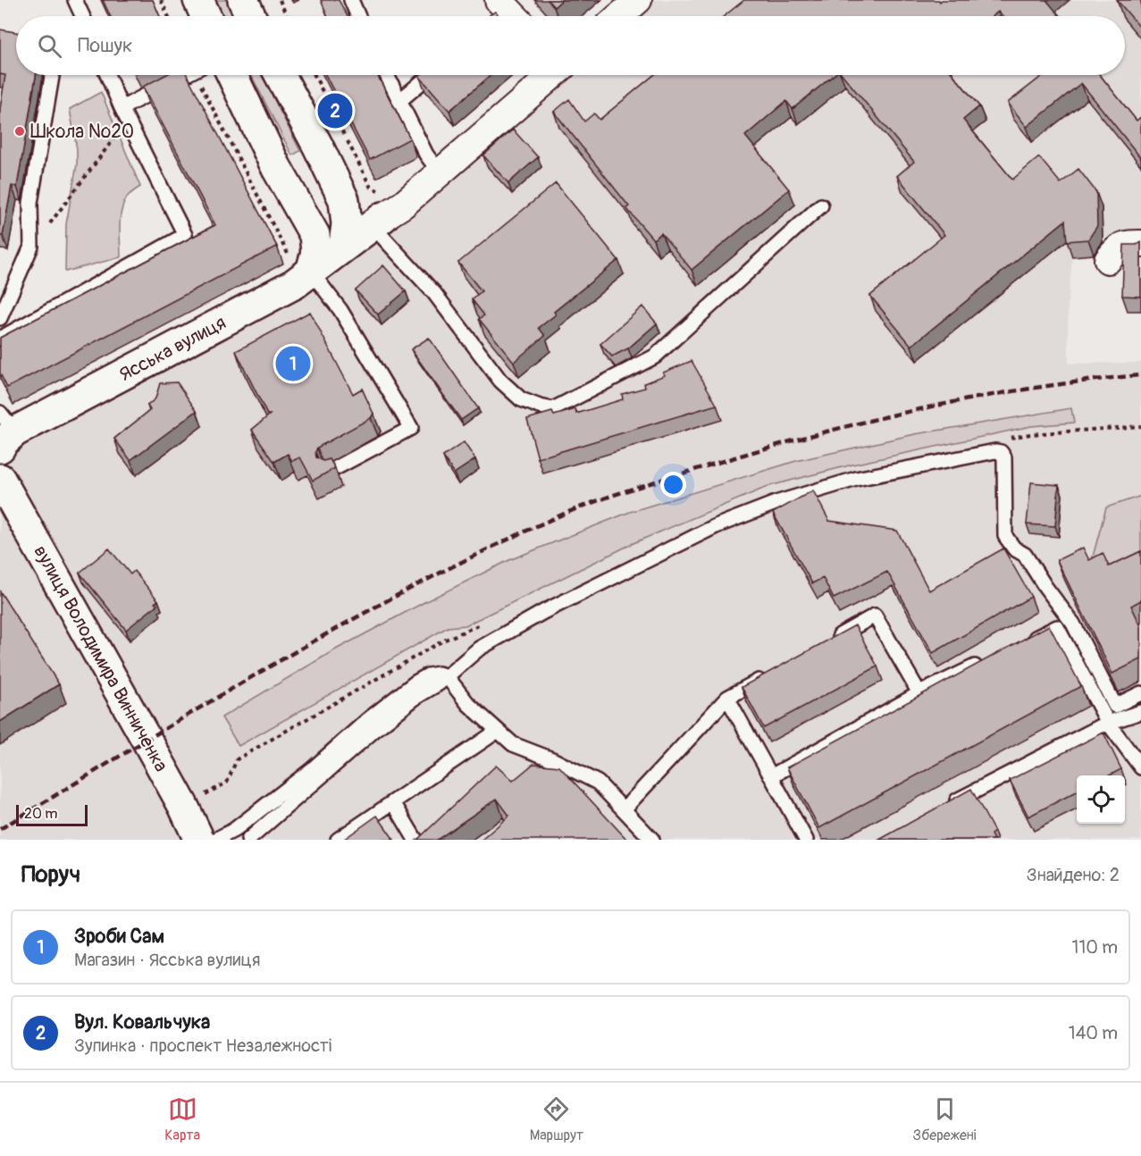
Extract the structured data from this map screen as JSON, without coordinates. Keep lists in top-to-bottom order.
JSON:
{
  "streets": {
    "main road": ["Ясська вулиця", "вулиця Володимира Винниченка"]
  },
  "places": ["Школа №20"],
  "scale_bar": "20 m",
  "page": {
    "search": "Пошук",
    "pins": ["2", "1"],
    "scale": "20 m",
    "heading": ["Поруч", "Знайдено: 2"],
    "list": [
      {
        "mark": "1",
        "name": "Зроби Сам",
        "note": "Магазин · Ясська вулиця",
        "value": "110 m"
      },
      {
        "mark": "2",
        "name": "Вул. Ковальчука",
        "note": "Зупинка · проспект Незалежності",
        "value": "140 m"
      }
    ],
    "nav": ["Карта", "Маршрут", "Збережені"]
  }
}
